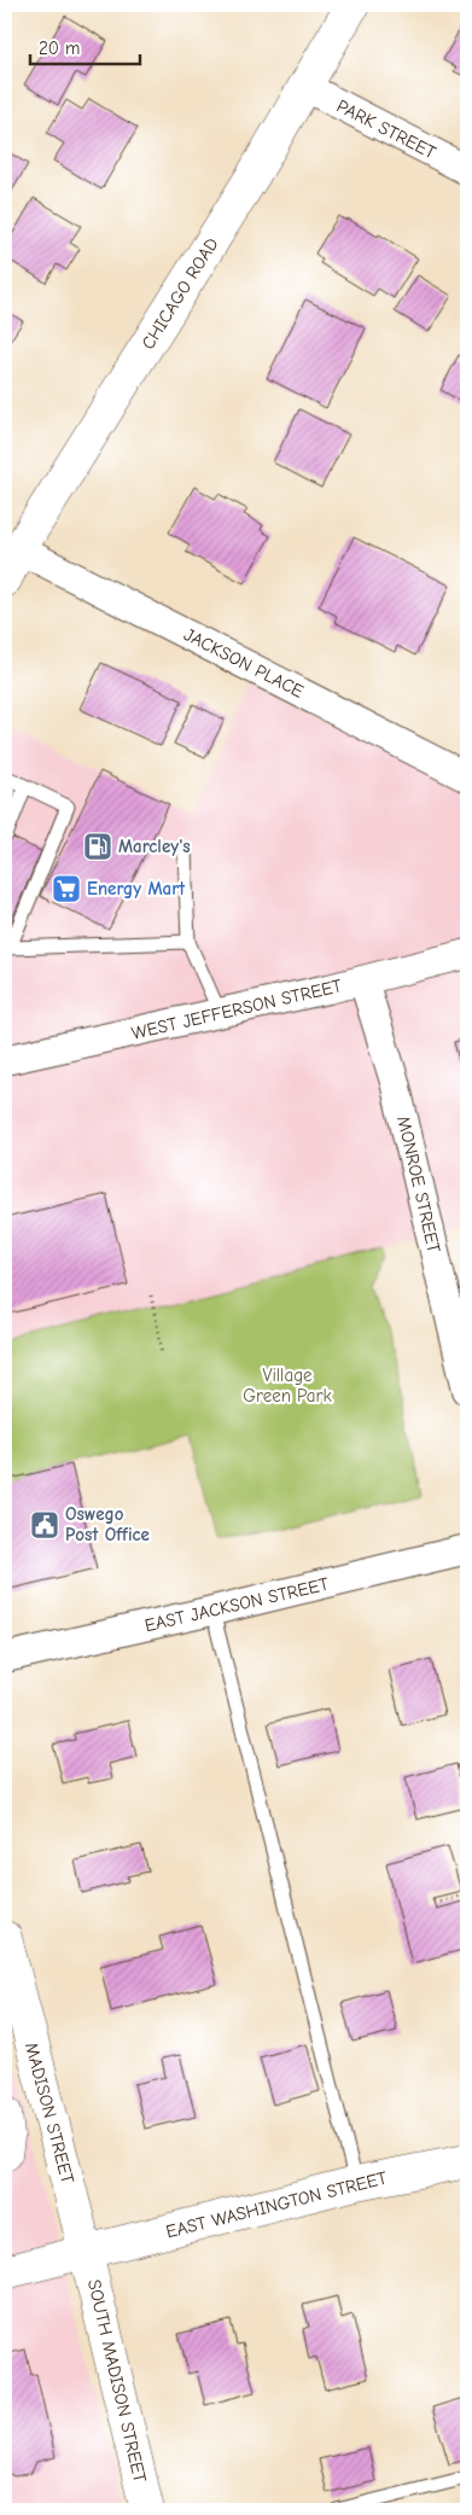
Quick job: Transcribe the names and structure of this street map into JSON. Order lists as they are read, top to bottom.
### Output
{
  "streets": {
    "main road": [
      "CHICAGO ROAD",
      "MADISON STREET",
      "EAST WASHINGTON STREET",
      "SOUTH MADISON STREET"
    ],
    "street": [
      "PARK STREET",
      "JACKSON PLACE",
      "WEST JEFFERSON STREET",
      "MONROE STREET",
      "EAST JACKSON STREET"
    ]
  },
  "crossings": [
    ["PARK STREET", "CHICAGO ROAD"],
    ["CHICAGO ROAD", "JACKSON PLACE"],
    ["WEST JEFFERSON STREET", "MONROE STREET"],
    ["MADISON STREET", "EAST WASHINGTON STREET"],
    ["MADISON STREET", "SOUTH MADISON STREET"],
    ["EAST WASHINGTON STREET", "SOUTH MADISON STREET"]
  ],
  "parks": ["Village Green Park"],
  "places": {
    "fuel station": ["Marcley's"],
    "supermarket": ["Energy Mart"],
    "public building": ["Oswego Post Office"]
  },
  "scale_bar": "20 m"
}
